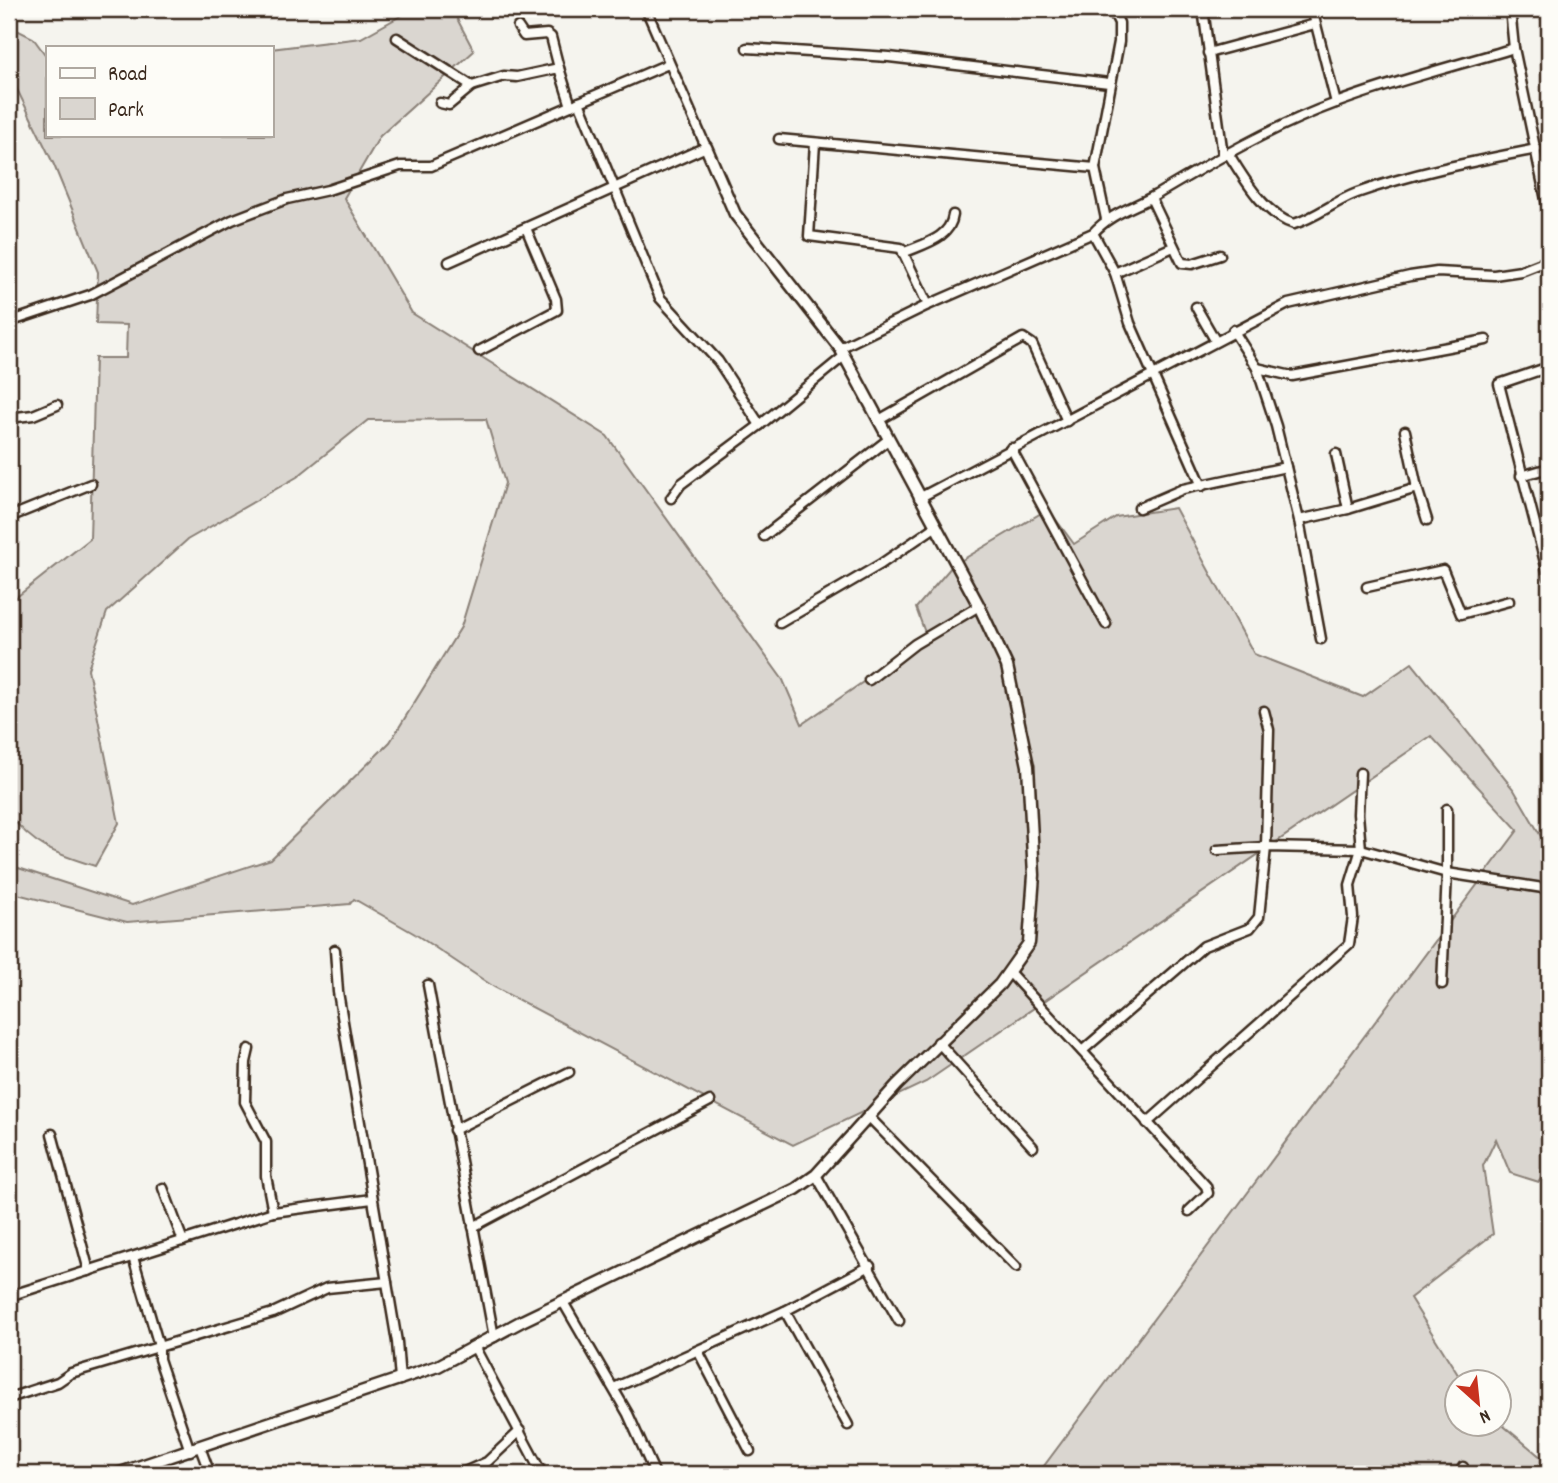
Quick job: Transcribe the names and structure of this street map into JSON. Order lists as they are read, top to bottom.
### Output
{
  "legend": ["Road", "Park"],
  "north": "bottom right"
}
